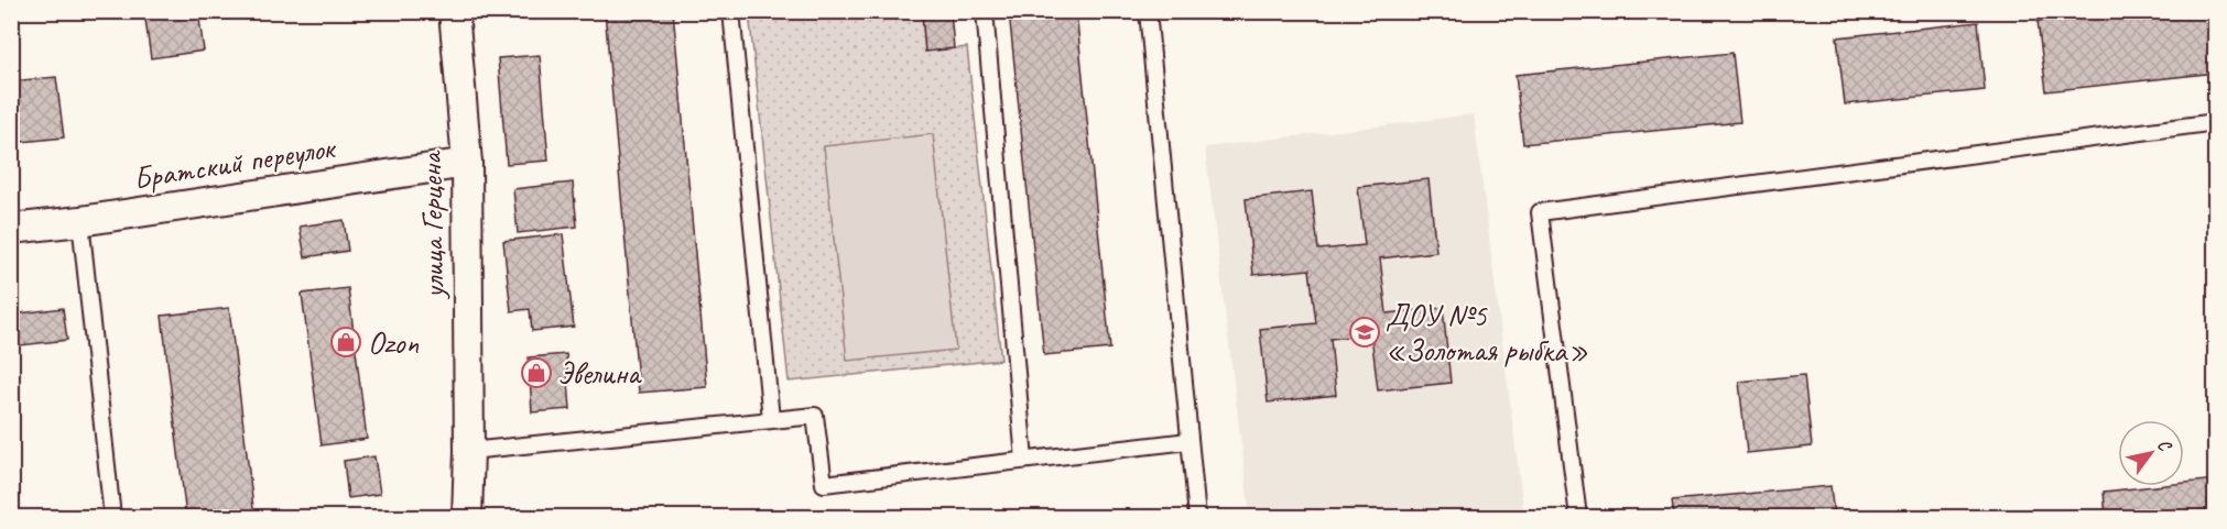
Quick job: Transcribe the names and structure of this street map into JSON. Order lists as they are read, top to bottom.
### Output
{
  "streets": {
    "street": ["Братский переулок", "улица Герцена"]
  },
  "crossings": [
    ["Братский переулок", "улица Герцена"]
  ],
  "places": {
    "school or university": ["ДОУ №5 «Золотая рыбка»"],
    "shop": ["Ozon", "Эвелина"]
  },
  "north": "top right"
}
